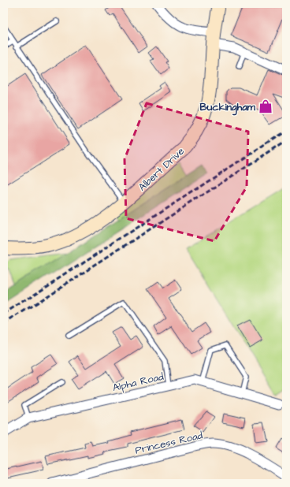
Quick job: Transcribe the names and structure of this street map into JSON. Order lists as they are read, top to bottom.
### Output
{
  "streets": {
    "street": ["Albert Drive", "Alpha Road", "Princess Road"]
  },
  "places": {
    "shop": ["Buckingham"]
  }
}
